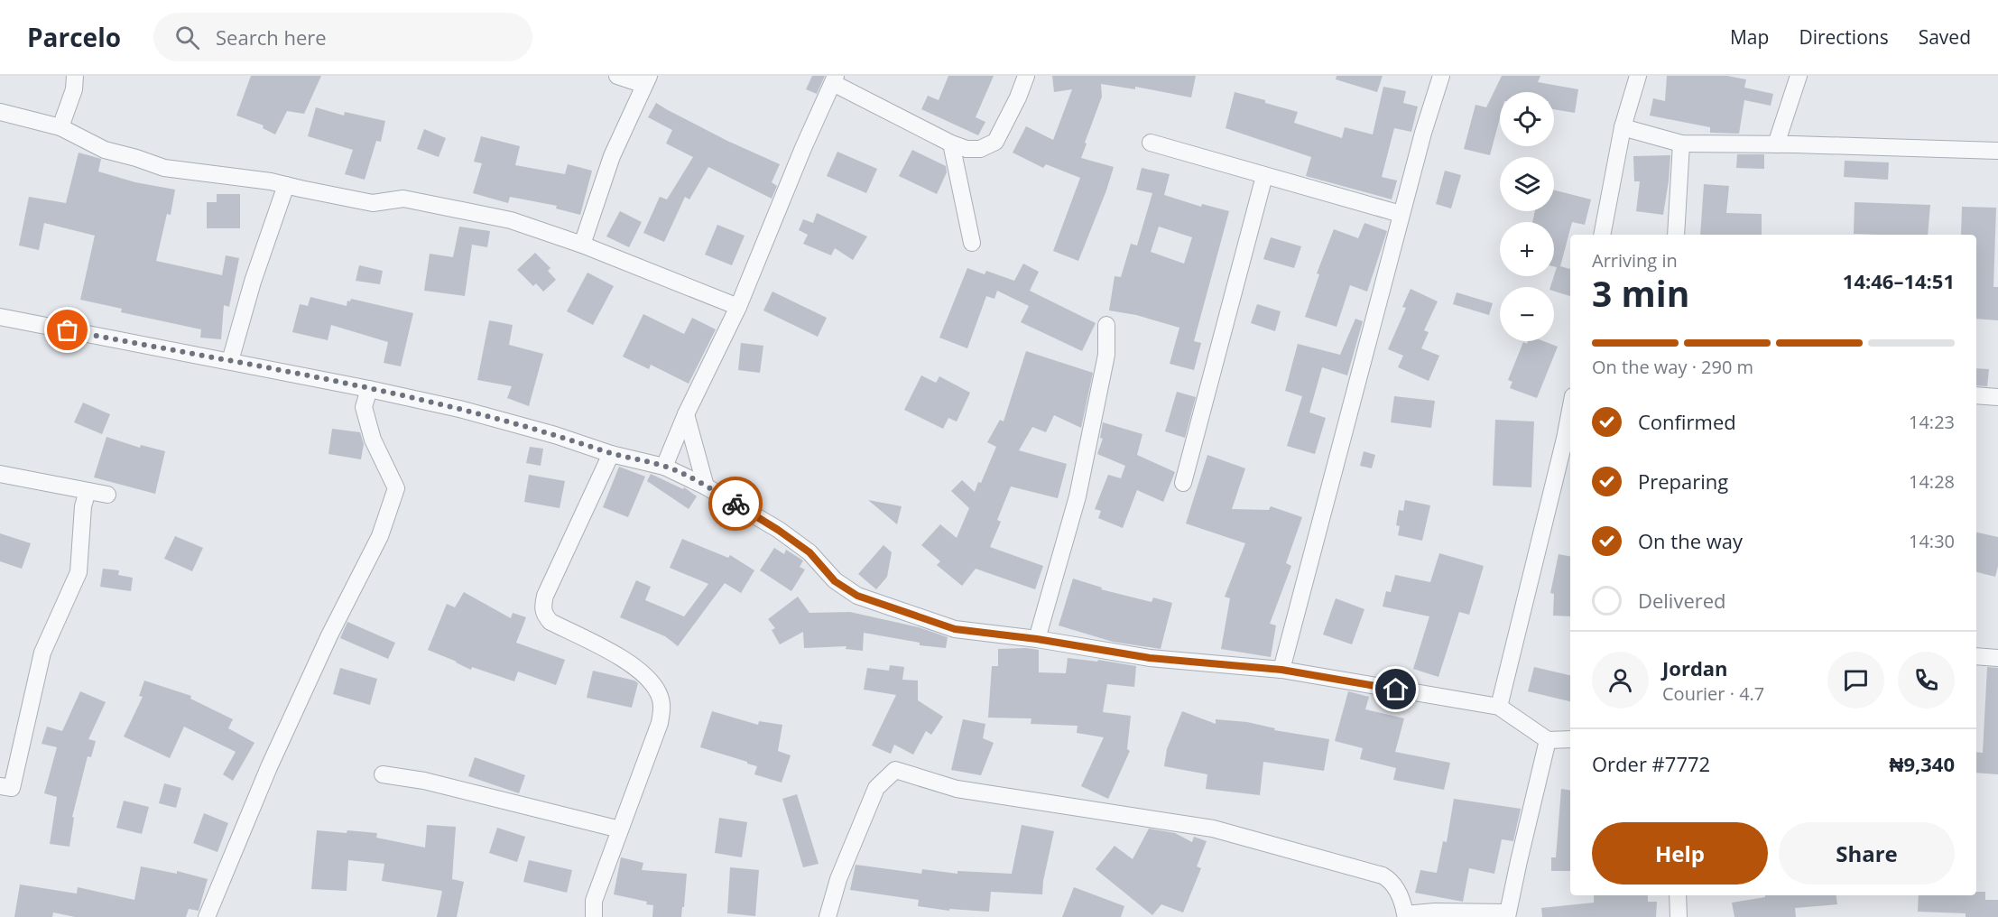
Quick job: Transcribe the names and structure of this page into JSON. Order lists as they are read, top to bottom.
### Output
{
  "page": {
    "header": "Parcelo",
    "search": "Search here",
    "nav": ["Map", "Directions", "Saved"],
    "map_buttons": ["+", "−"],
    "heading": ["3 min", "Arriving in", "14:46–14:51"],
    "panel": [
      "Jordan",
      "Courier · 4.7",
      "Order #7772",
      "₦9,340"
    ],
    "bar": "On the way · 290 m",
    "list": [
      ["Confirmed", "14:23"],
      ["Preparing", "14:28"],
      ["On the way", "14:30"],
      "Delivered"
    ],
    "buttons": ["Help", "Share"]
  }
}
